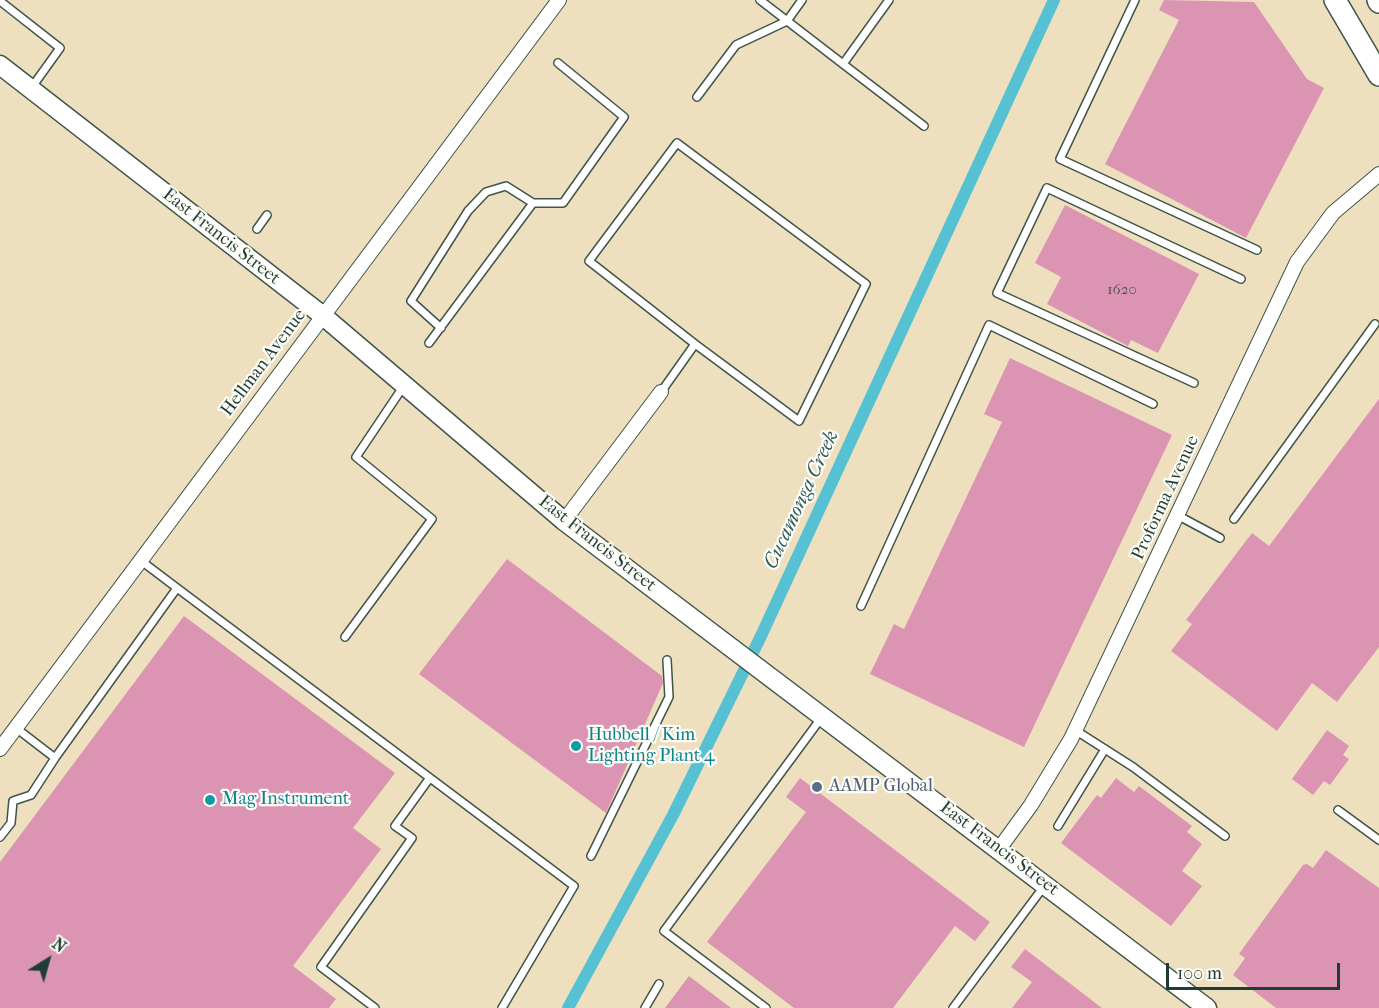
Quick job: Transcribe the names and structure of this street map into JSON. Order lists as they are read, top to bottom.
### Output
{
  "streets": {
    "street": ["East Francis Street", "Hellman Avenue", "Proforma Avenue"]
  },
  "crossings": [
    ["East Francis Street", "Hellman Avenue"],
    ["East Francis Street", "Proforma Avenue"]
  ],
  "water": ["Cucamonga Creek"],
  "places": ["Hubbell / Kim Lighting Plant 4", "AAMP Global", "Mag Instrument"],
  "house_numbers": ["1620"],
  "scale_bar": "100 m",
  "north": "top right"
}
